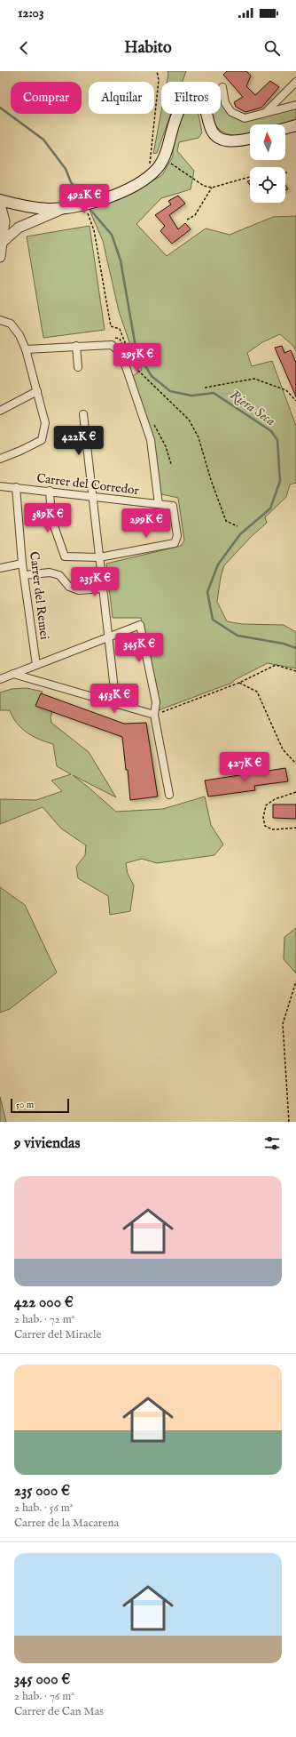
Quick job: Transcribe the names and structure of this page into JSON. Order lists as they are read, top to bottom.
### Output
{
  "streets": {
    "street": ["Carrer del Corredor", "Carrer del Remei"]
  },
  "crossings": [
    ["Carrer del Corredor", "Carrer del Remei"]
  ],
  "water": ["Riera Seca"],
  "scale_bar": "50 m",
  "north": "top",
  "page": {
    "status": "12:03",
    "header": "Habito",
    "chip": ["Comprar", "Alquilar", "Filtros"],
    "price": [
      "492K €",
      "295K €",
      "422K €",
      "389K €",
      "299K €",
      "235K €",
      "345K €",
      "453K €",
      "427K €"
    ],
    "scale": "50 m",
    "heading": "9 viviendas",
    "list": [
      {
        "name": "422 000 €",
        "note": "2 hab. · 72 m² · Carrer del Miracle"
      },
      {
        "name": "235 000 €",
        "note": "2 hab. · 56 m² · Carrer de la Macarena"
      },
      {
        "name": "345 000 €",
        "note": "2 hab. · 76 m² · Carrer de Can Mas"
      }
    ]
  }
}
